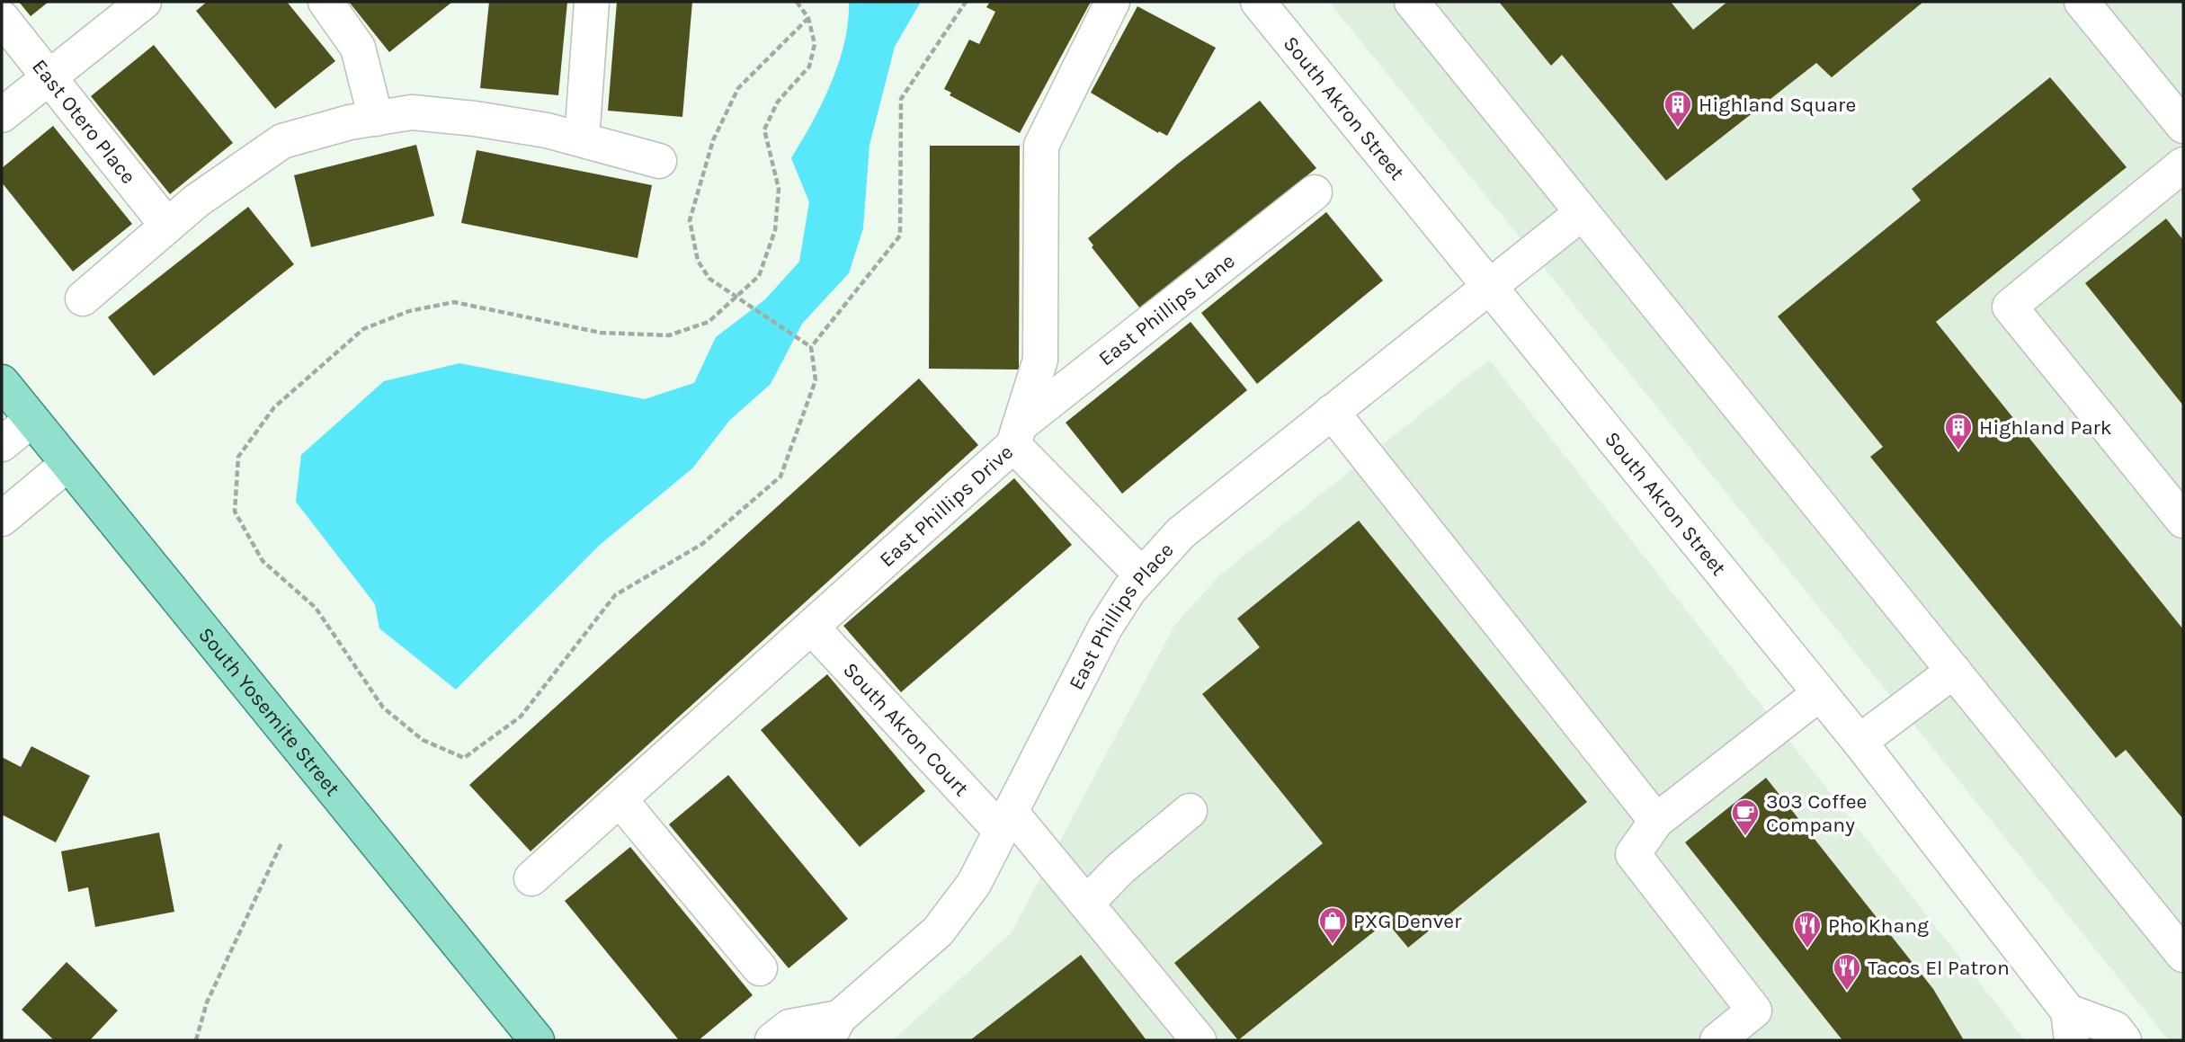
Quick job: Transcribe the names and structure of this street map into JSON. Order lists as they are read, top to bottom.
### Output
{
  "streets": {
    "main road": ["South Yosemite Street"],
    "street": [
      "South Akron Street",
      "East Otero Place",
      "East Phillips Lane",
      "East Phillips Drive",
      "East Phillips Place",
      "South Akron Court"
    ]
  },
  "crossings": [
    ["South Akron Street", "East Phillips Place"],
    ["East Phillips Lane", "East Phillips Drive"],
    ["East Phillips Drive", "South Akron Court"],
    ["East Phillips Place", "South Akron Court"]
  ],
  "places": {
    "building": ["Highland Square", "Highland Park"],
    "cafe": ["303 Coffee Company"],
    "shop": ["PXG Denver"],
    "restaurant": ["Pho Khang", "Tacos El Patron"]
  }
}
